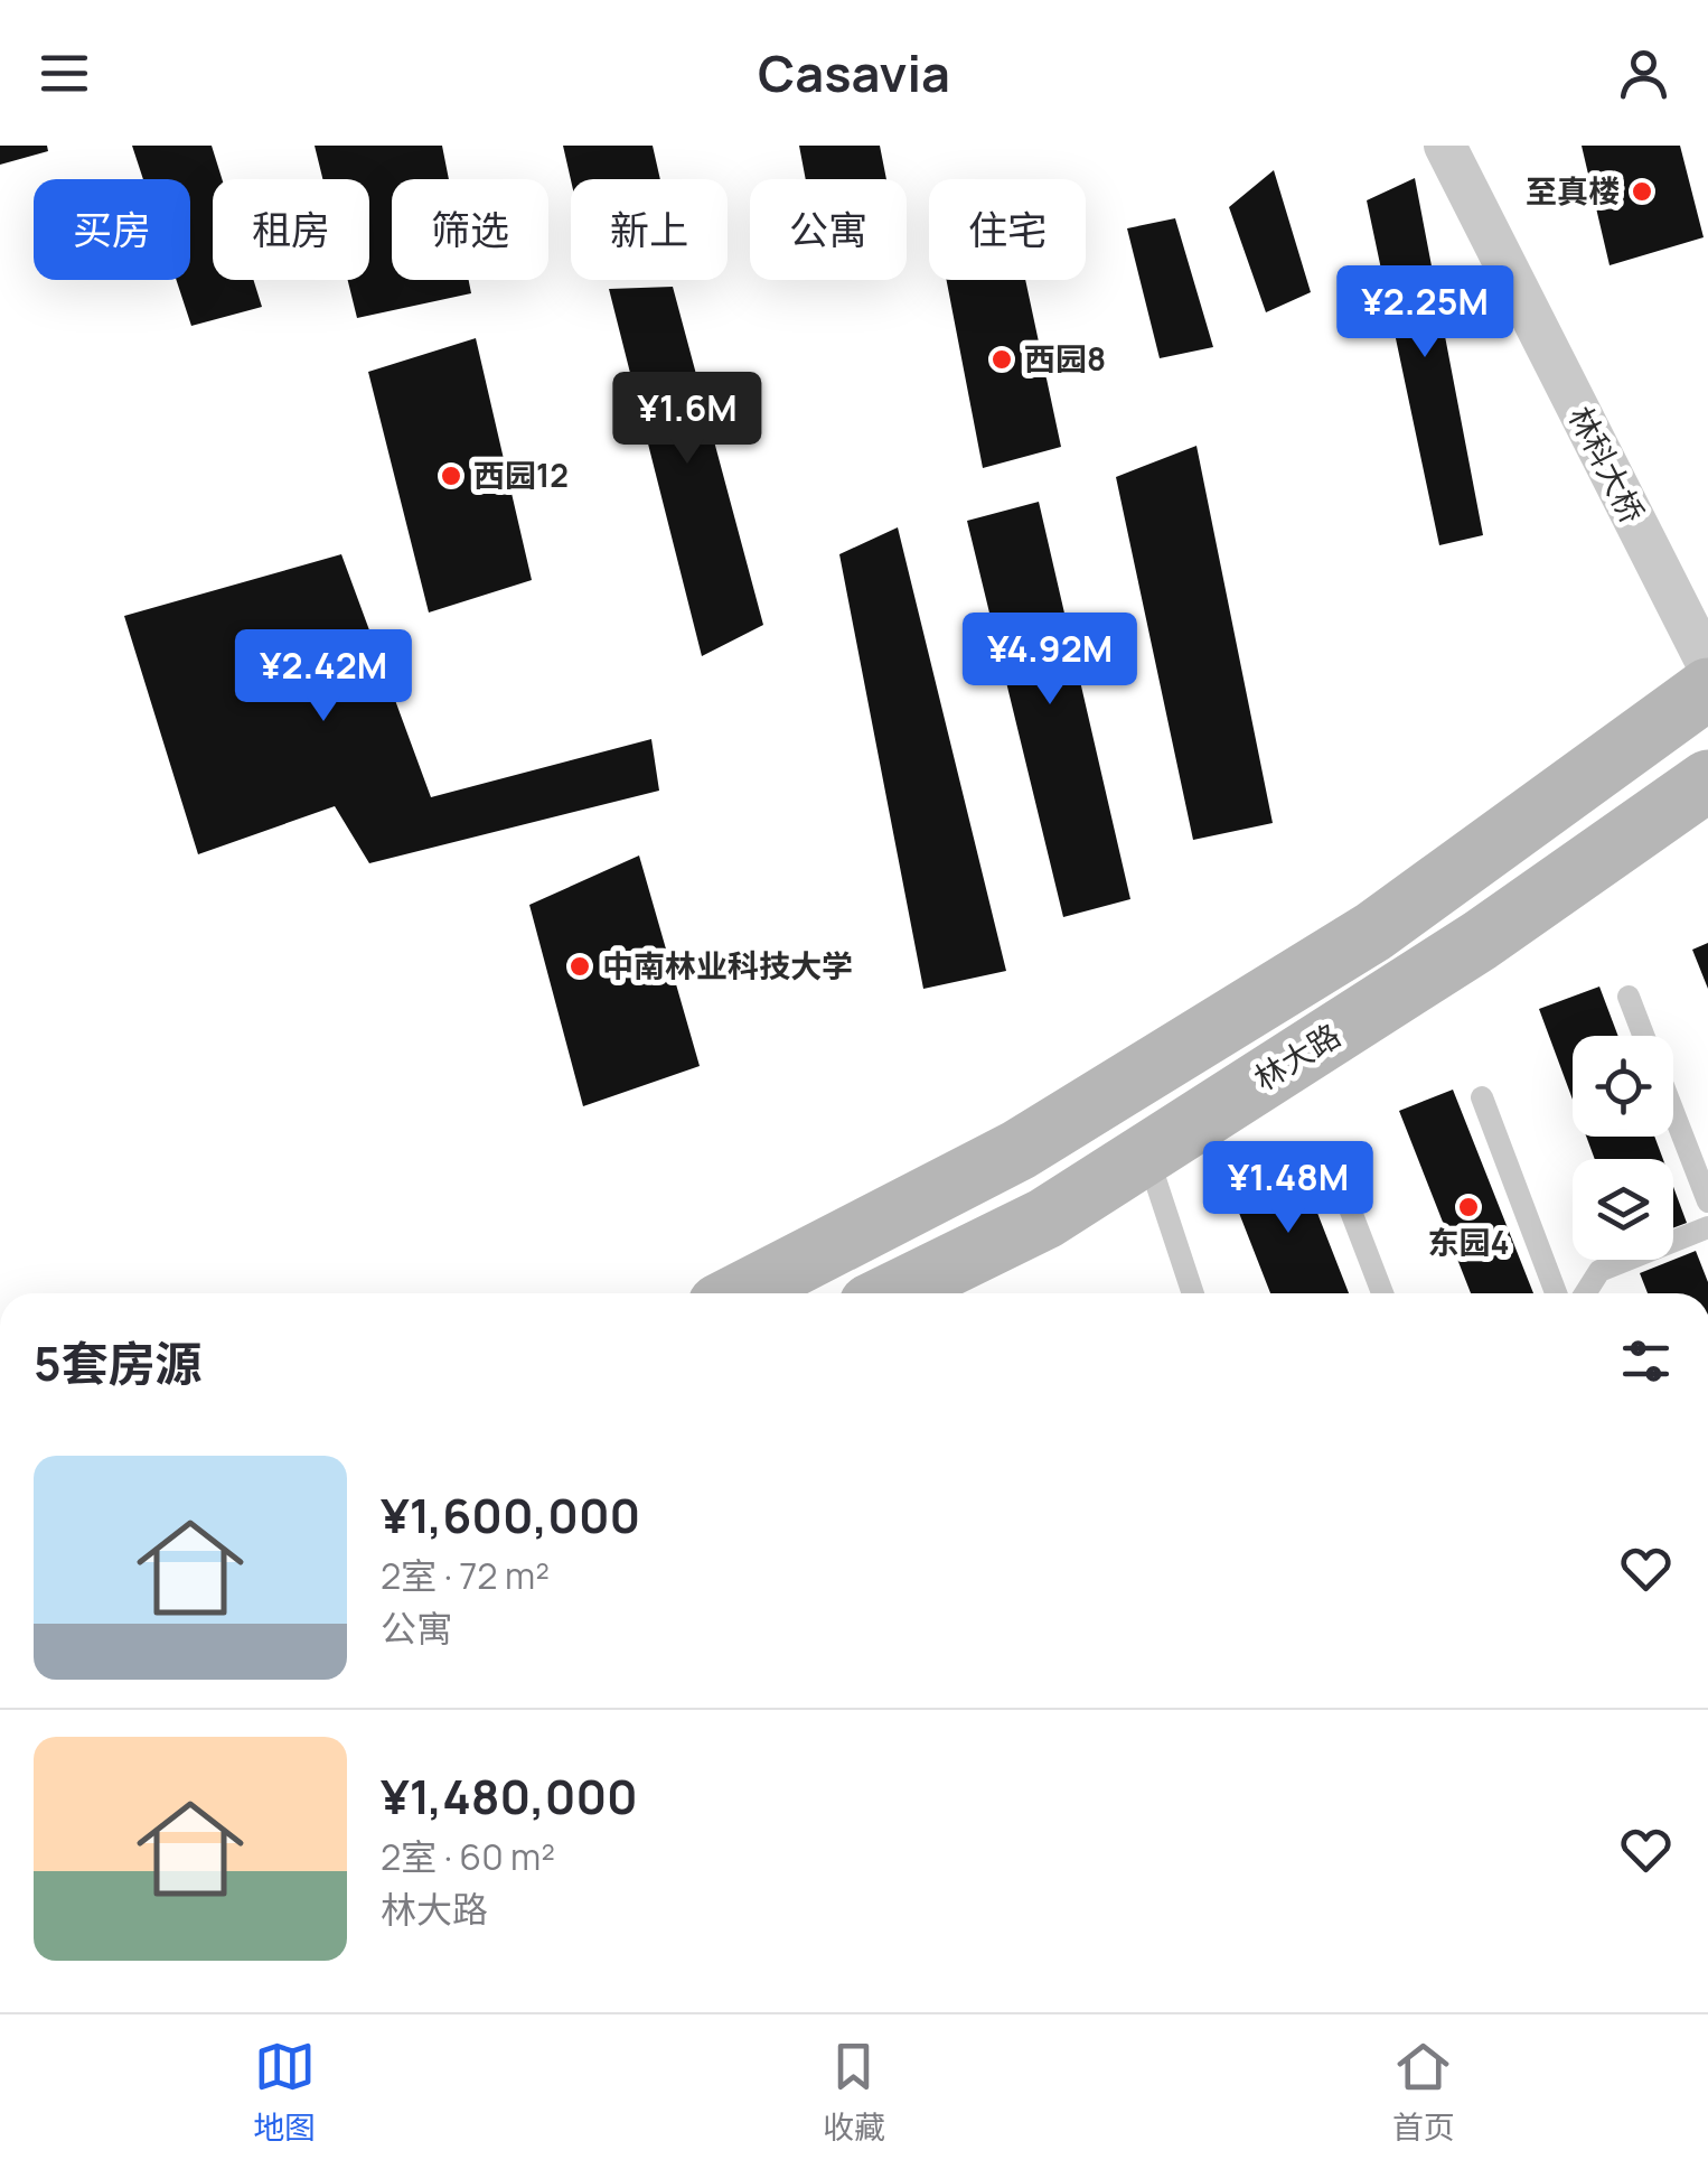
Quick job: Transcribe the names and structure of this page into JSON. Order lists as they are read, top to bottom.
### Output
{
  "streets": {
    "main road": ["林大路"],
    "street": ["林科大桥"]
  },
  "places": [
    "至真楼",
    "西园8",
    "西园12",
    "中南林业科技大学",
    "东园4"
  ],
  "page": {
    "header": "Casavia",
    "chip": [
      "买房",
      "租房",
      "筛选",
      "新上",
      "公寓",
      "住宅"
    ],
    "price": [
      "¥2.25M",
      "¥1.6M",
      "¥4.92M",
      "¥2.42M",
      "¥1.48M"
    ],
    "heading": "5套房源",
    "list": [
      {
        "name": "¥1,600,000",
        "note": "2室 · 72 m² · 公寓"
      },
      {
        "name": "¥1,480,000",
        "note": "2室 · 60 m² · 林大路"
      }
    ],
    "tabs": ["地图", "收藏", "首页"]
  }
}
